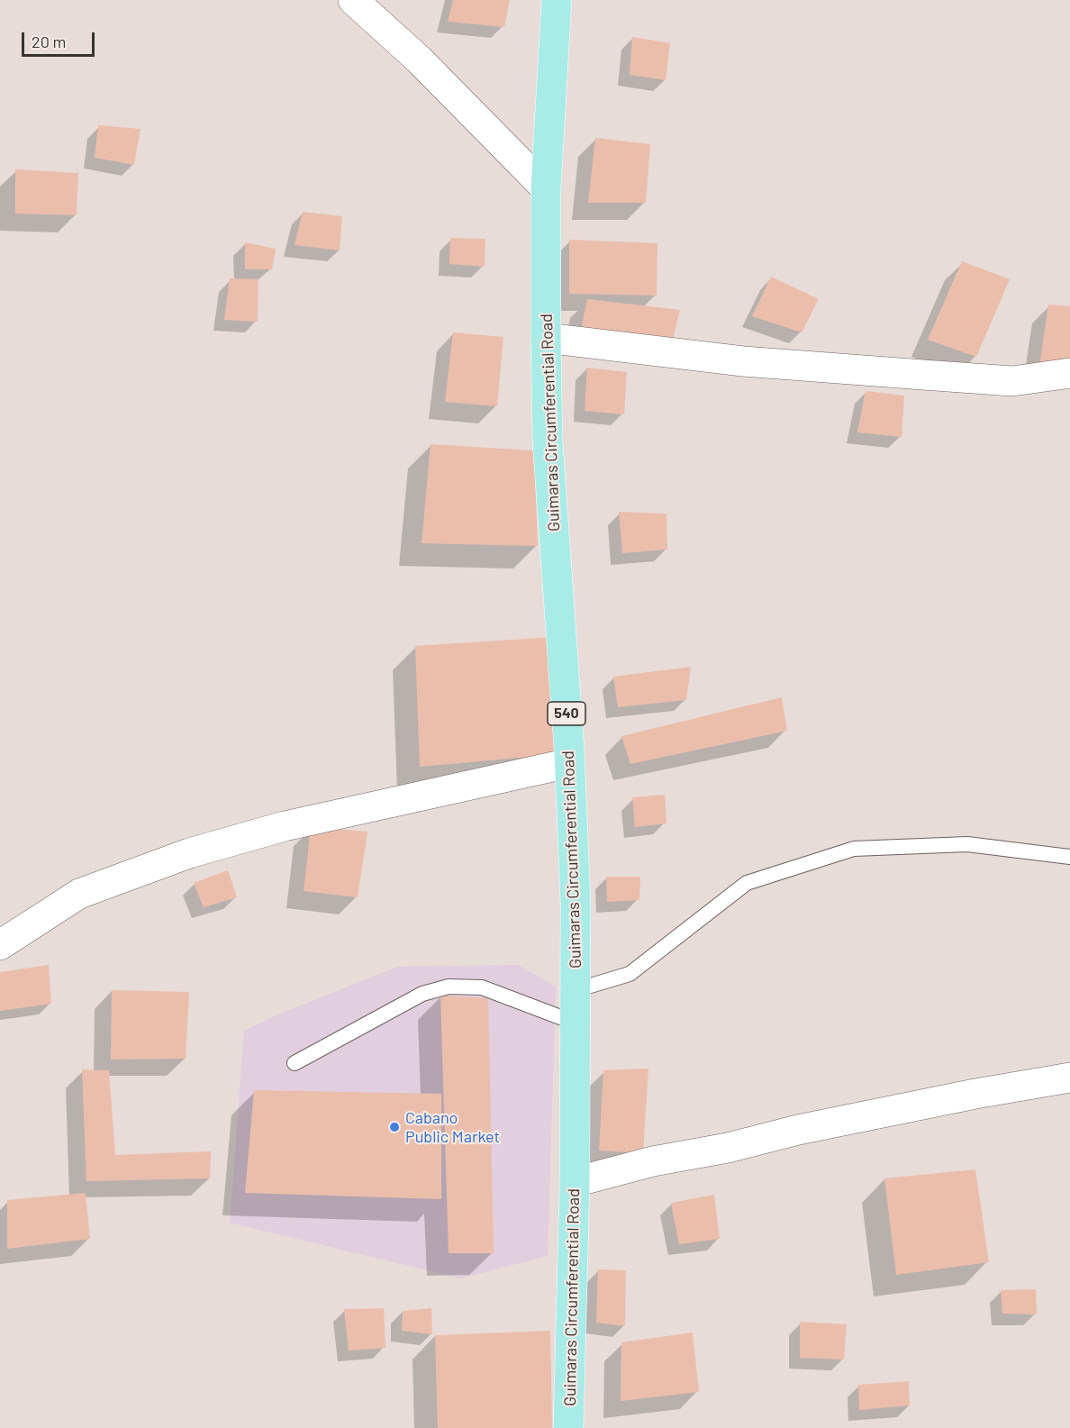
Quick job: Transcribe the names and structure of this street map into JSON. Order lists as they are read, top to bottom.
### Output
{
  "streets": {
    "main road": ["Guimaras Circumferential Road", "540"]
  },
  "places": ["Cabano Public Market"],
  "scale_bar": "20 m"
}
